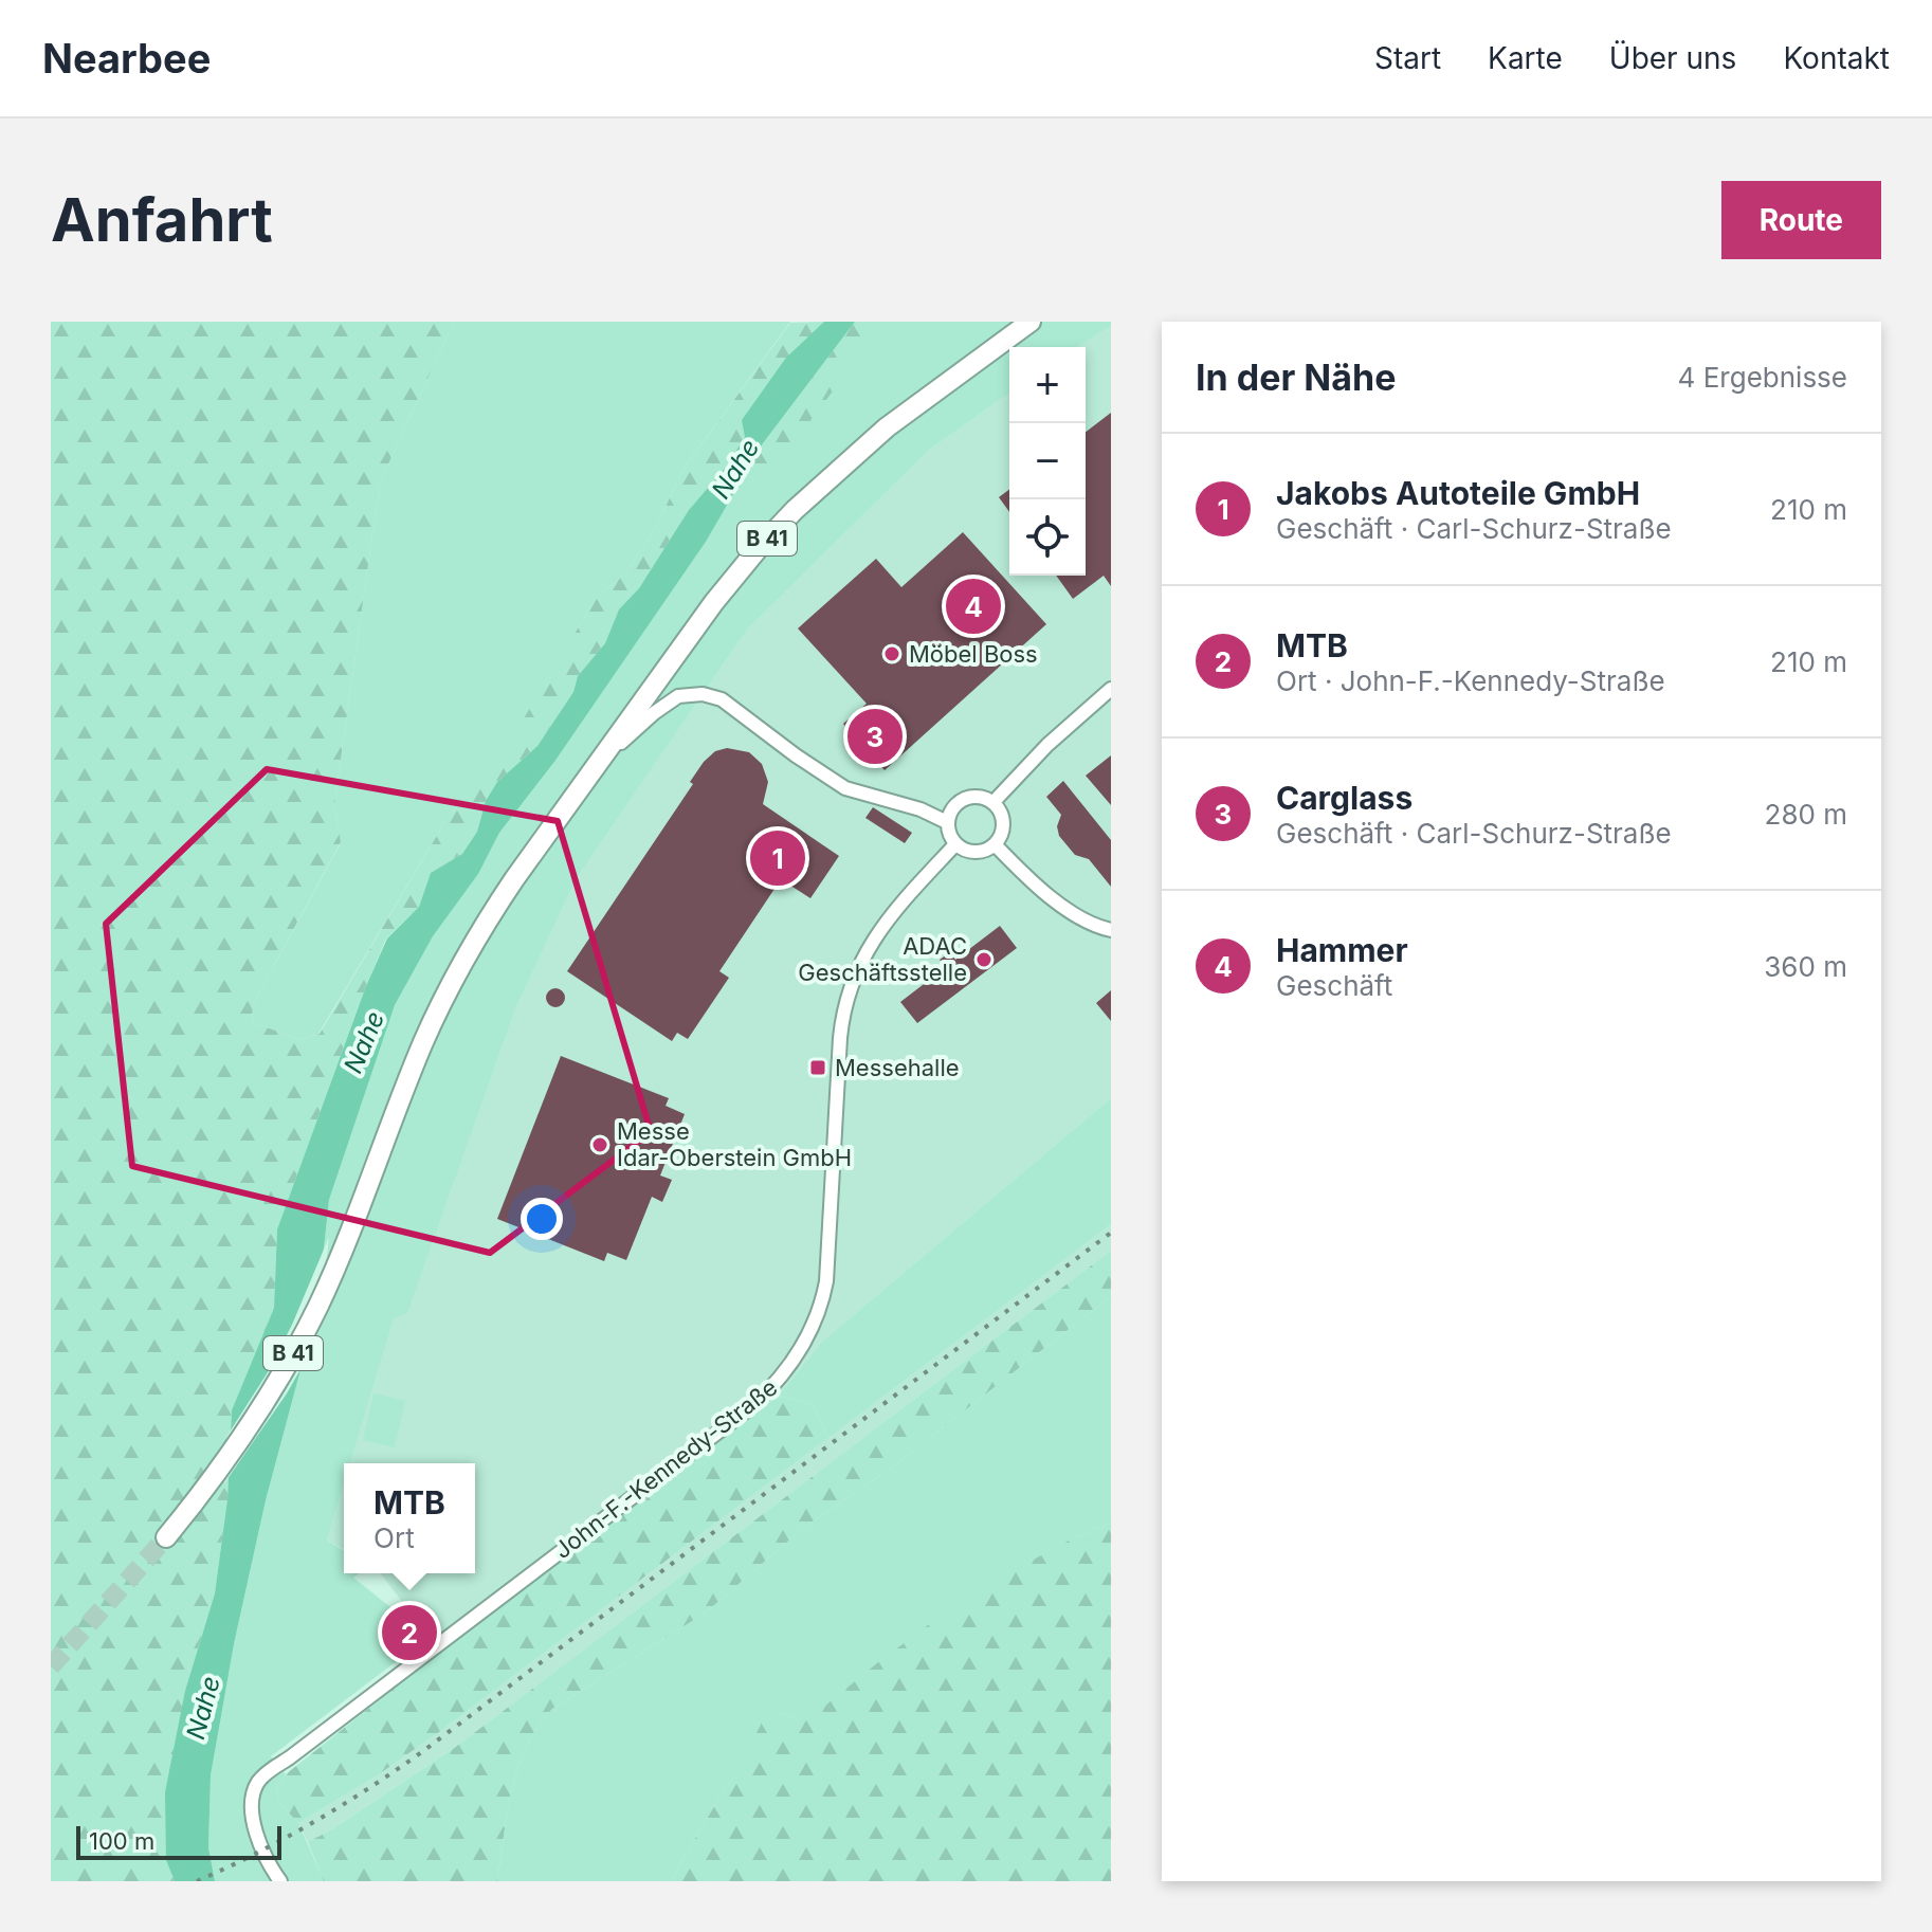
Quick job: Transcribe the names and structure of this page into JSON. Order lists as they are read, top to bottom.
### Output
{
  "streets": {
    "main road": ["B 41"],
    "street": ["John-F.-Kennedy-Straße"]
  },
  "water": ["Nahe"],
  "places": {
    "other": ["Möbel Boss", "ADAC Geschäftsstelle", "Messe Idar-Oberstein GmbH"],
    "transit": ["Messehalle"]
  },
  "scale_bar": "100 m",
  "page": {
    "header": "Nearbee",
    "nav": [
      "Start",
      "Karte",
      "Über uns",
      "Kontakt"
    ],
    "buttons": "Route",
    "title": "Anfahrt",
    "heading": ["In der Nähe", "4 Ergebnisse"],
    "map_buttons": ["+", "−"],
    "list": [
      {
        "mark": "1",
        "name": "Jakobs Autoteile GmbH",
        "note": "Geschäft · Carl-Schurz-Straße",
        "value": "210 m"
      },
      {
        "mark": "2",
        "name": "MTB",
        "note": "Ort · John-F.-Kennedy-Straße",
        "value": "210 m"
      },
      {
        "mark": "3",
        "name": "Carglass",
        "note": "Geschäft · Carl-Schurz-Straße",
        "value": "280 m"
      },
      {
        "mark": "4",
        "name": "Hammer",
        "note": "Geschäft",
        "value": "360 m"
      }
    ],
    "pins": [
      "4",
      "3",
      "1",
      "2"
    ],
    "popup": ["MTB", "Ort"],
    "scale": "100 m"
  }
}
